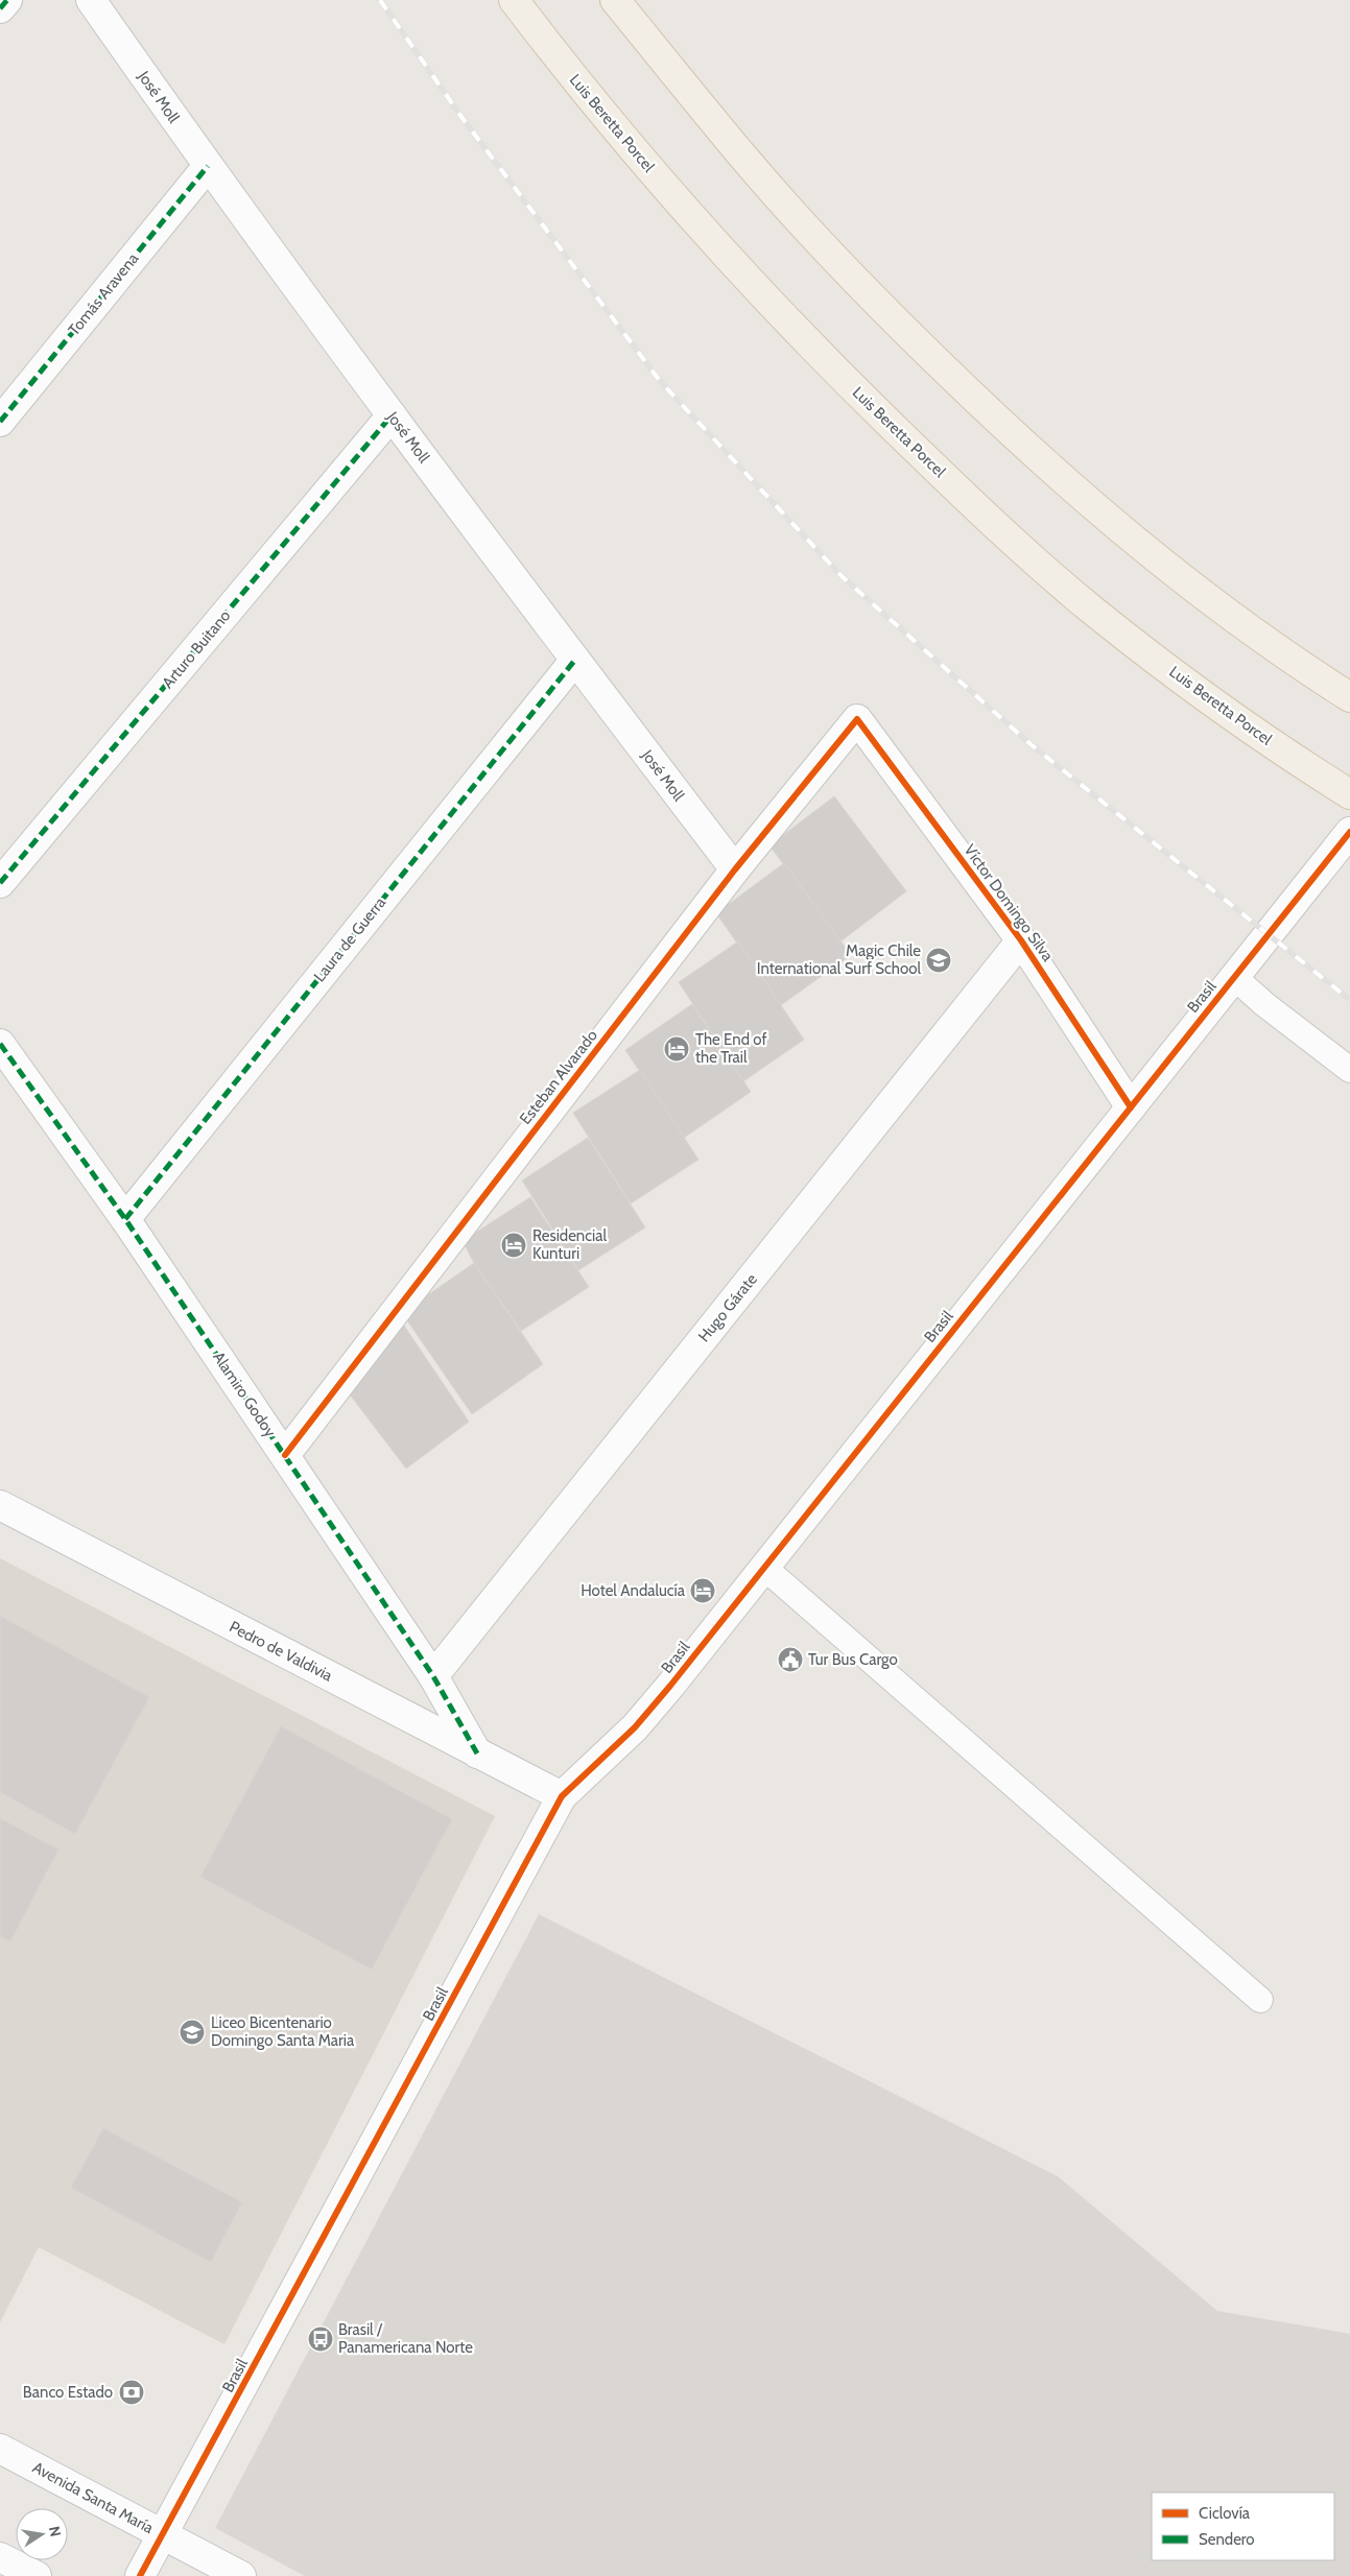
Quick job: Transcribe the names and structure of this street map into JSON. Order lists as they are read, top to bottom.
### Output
{
  "streets": {
    "main road": ["Luis Beretta Porcel"],
    "street": [
      "José Moll",
      "Tomás Aravena",
      "Arturo Buitano",
      "Víctor Domingo Silva",
      "Laura de Guerra",
      "Brasil",
      "Esteban Alvarado",
      "Hugo Gárate",
      "Alamiro Godoy",
      "Pedro de Valdivia",
      "Avenida Santa María"
    ]
  },
  "crossings": [
    ["José Moll", "Tomás Aravena"],
    ["José Moll", "Arturo Buitano"],
    ["José Moll", "Laura de Guerra"],
    ["José Moll", "Esteban Alvarado"],
    ["Víctor Domingo Silva", "Brasil"],
    ["Víctor Domingo Silva", "Esteban Alvarado"],
    ["Víctor Domingo Silva", "Hugo Gárate"],
    ["Laura de Guerra", "Alamiro Godoy"],
    ["Brasil", "Pedro de Valdivia"],
    ["Brasil", "Avenida Santa María"],
    ["Esteban Alvarado", "Alamiro Godoy"],
    ["Hugo Gárate", "Alamiro Godoy"],
    ["Alamiro Godoy", "Pedro de Valdivia"]
  ],
  "places": {
    "school or university": ["Magic Chile International Surf School", "Liceo Bicentenario Domingo Santa Maria"],
    "hotel": ["The End of the Trail", "Residencial Kunturi", "Hotel Andalucía"],
    "public building": ["Tur Bus Cargo"],
    "bus stop": ["Brasil / Panamericana Norte"],
    "bank": ["Banco Estado"]
  },
  "legend": ["Ciclovía", "Sendero"],
  "north": "right"
}
